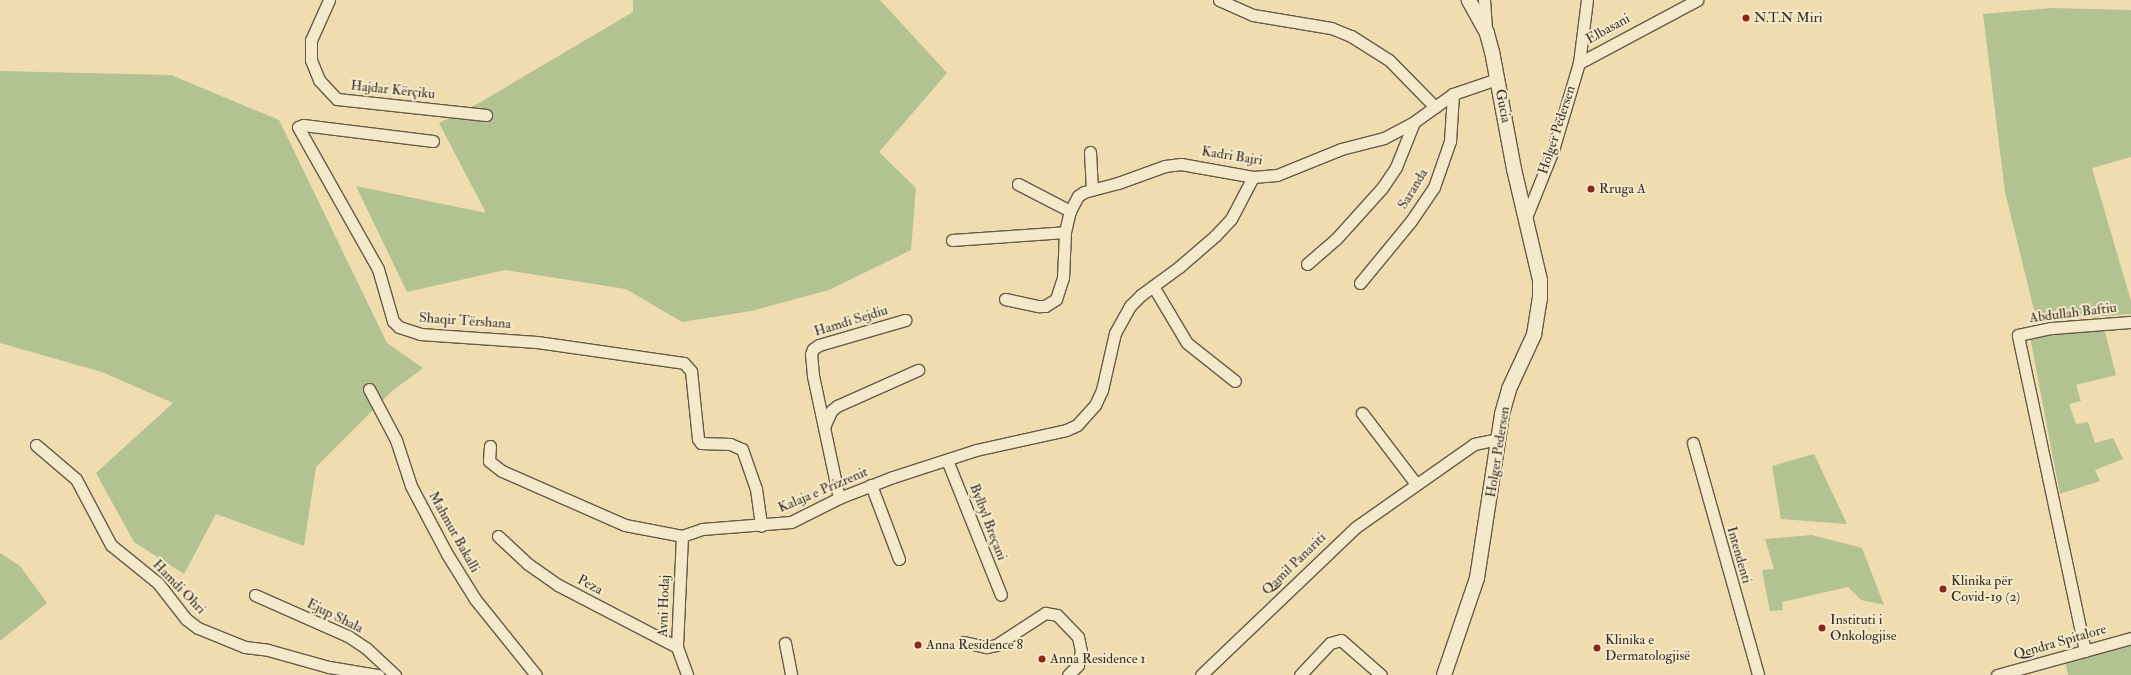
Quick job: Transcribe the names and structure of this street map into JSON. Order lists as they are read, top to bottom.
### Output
{
  "streets": {
    "street": [
      "Elbasani",
      "Hajdar Kërçiku",
      "Gucia",
      "Holger Pedersen",
      "Kadri Bajri",
      "Saranda",
      "Abdullah Baftiu",
      "Shaqir Tërshana",
      "Hamdi Sejdiu",
      "Kalaja e Prizrenit",
      "Bylbyl Breçani",
      "Mahmut Bakalli",
      "Intendenti",
      "Qamil Panariti",
      "Peza",
      "Hamdi Ohri",
      "Avni Hodaj",
      "Ejup Shala",
      "Qendra Spitalore"
    ]
  },
  "crossings": [
    ["Elbasani", "Holger Pedersen"],
    ["Gucia", "Holger Pedersen"],
    ["Gucia", "Kadri Bajri"],
    ["Holger Pedersen", "Qamil Panariti"],
    ["Kadri Bajri", "Saranda"],
    ["Kadri Bajri", "Kalaja e Prizrenit"],
    ["Abdullah Baftiu", "Qendra Spitalore"],
    ["Shaqir Tërshana", "Kalaja e Prizrenit"],
    ["Hamdi Sejdiu", "Kalaja e Prizrenit"],
    ["Kalaja e Prizrenit", "Bylbyl Breçani"],
    ["Kalaja e Prizrenit", "Avni Hodaj"],
    ["Peza", "Avni Hodaj"]
  ],
  "places": [
    "N.T.N Miri",
    "Rruga A",
    "Klinika për Covid-19 (2)",
    "Instituti i Onkologjise",
    "Anna Residence 8",
    "Klinika e Dermatologjisë",
    "Anna Residence 1"
  ]
}
